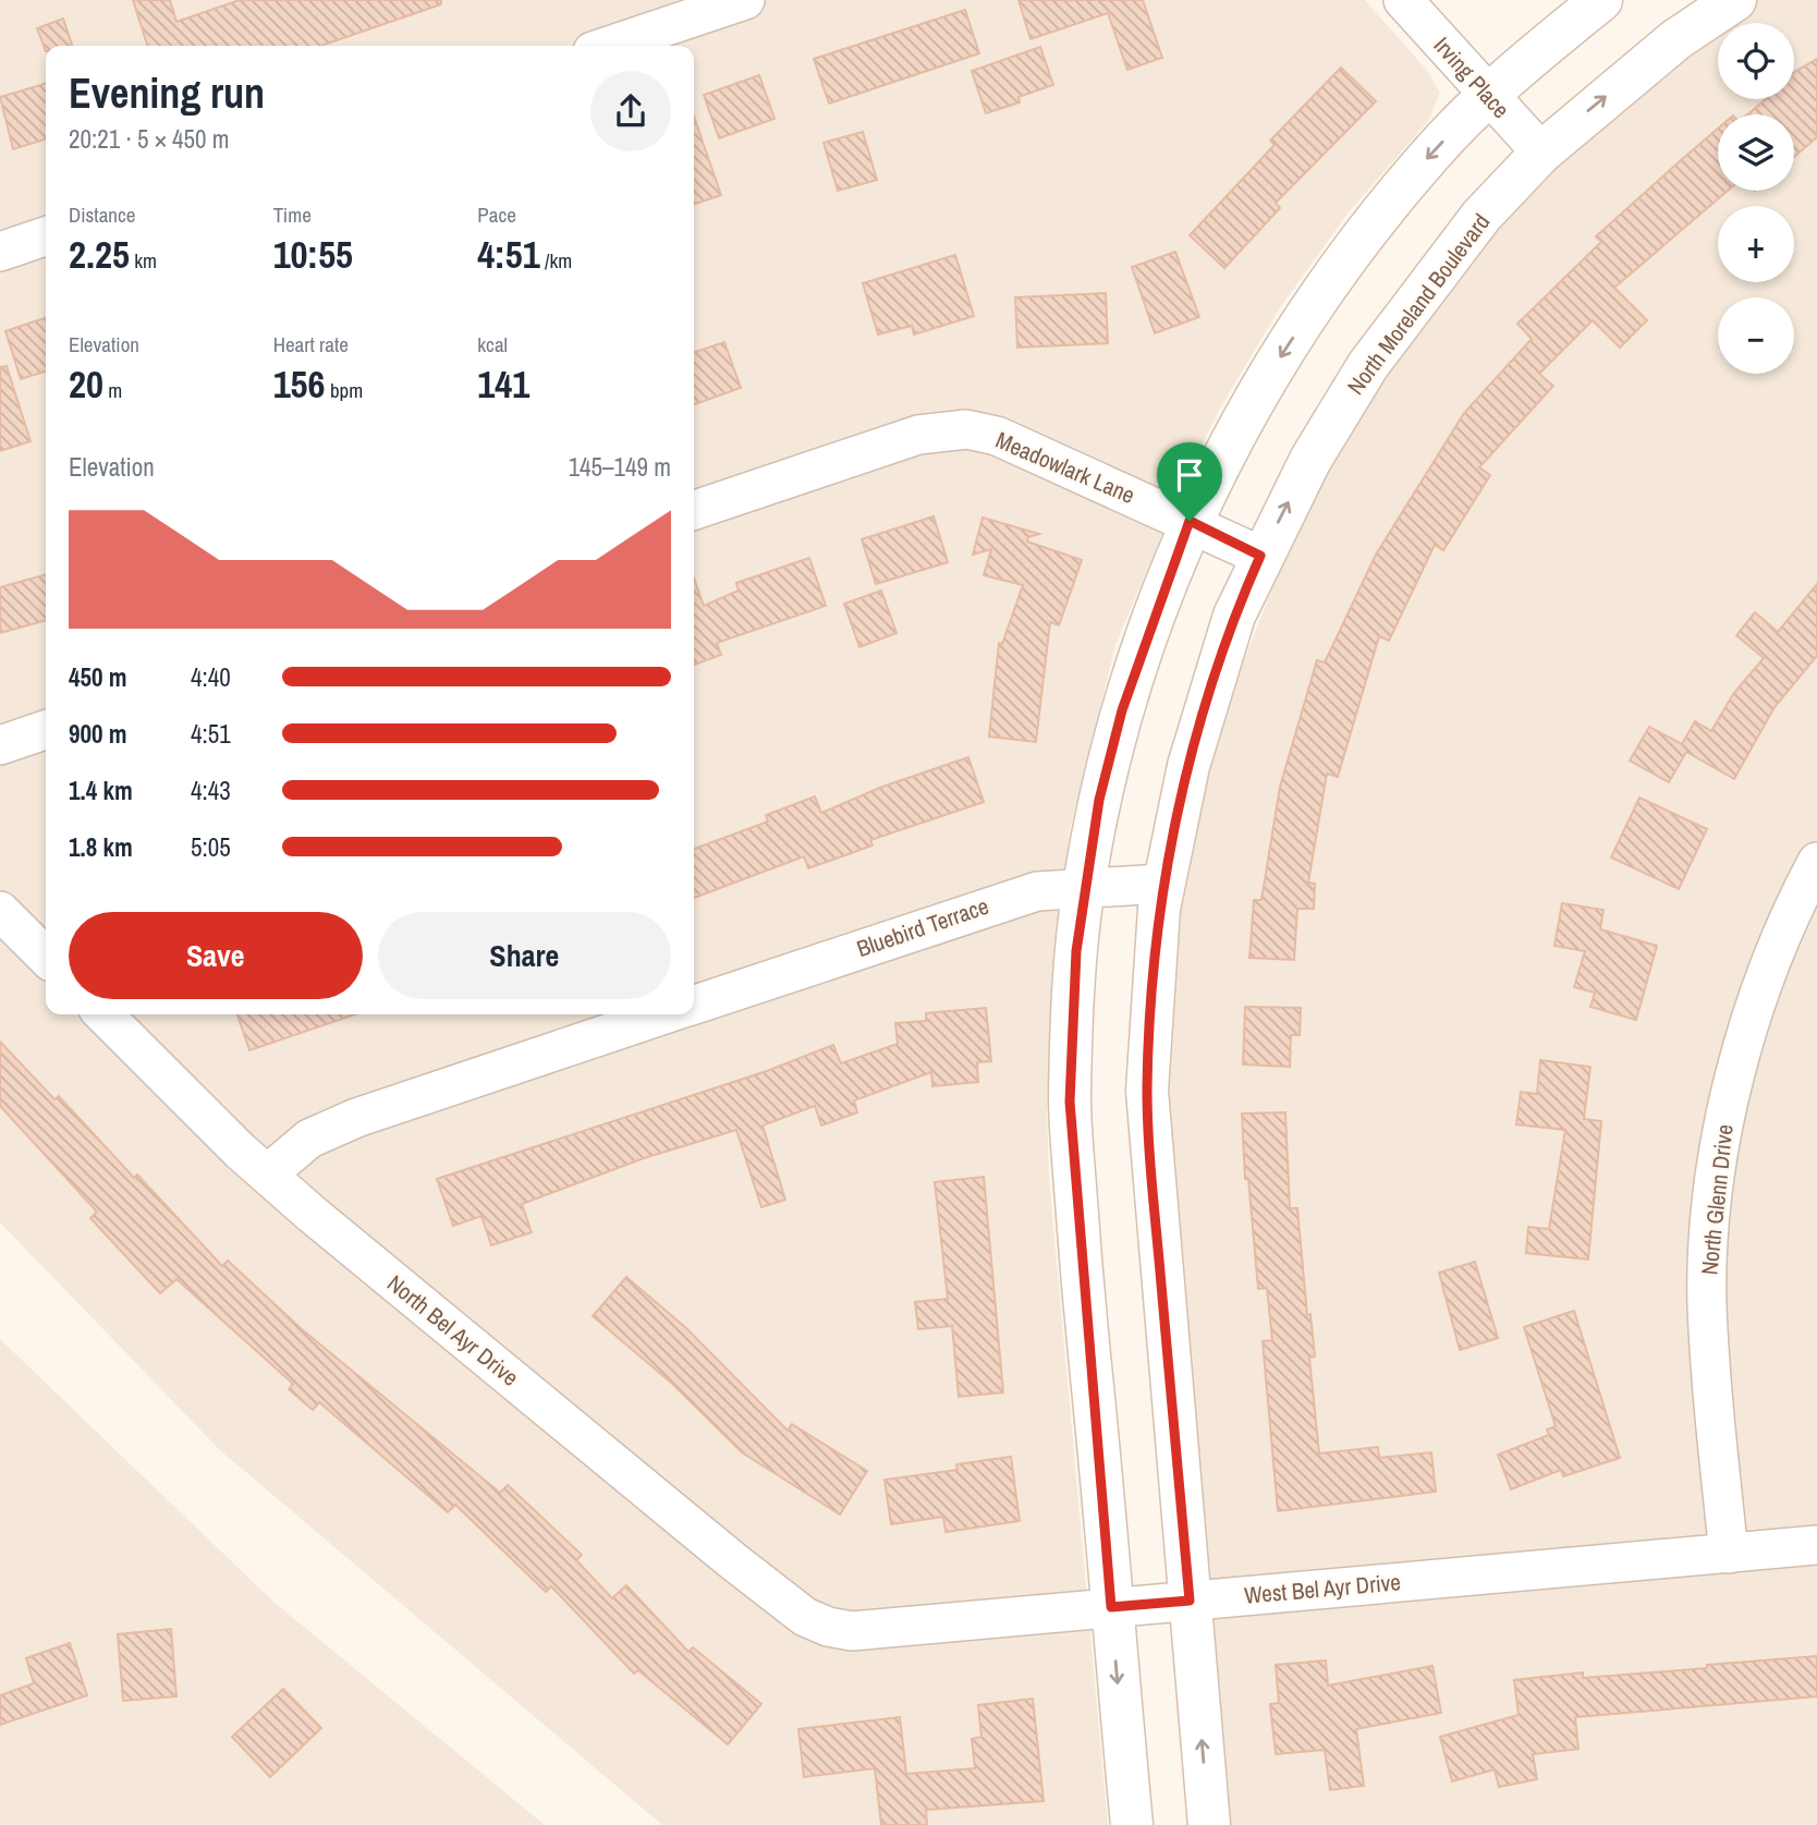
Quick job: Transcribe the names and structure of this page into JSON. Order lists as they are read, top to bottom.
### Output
{
  "streets": {
    "street": [
      "Irving Place",
      "North Moreland Boulevard",
      "Meadowlark Lane",
      "Bluebird Terrace",
      "North Glenn Drive",
      "North Bel Ayr Drive",
      "West Bel Ayr Drive"
    ]
  },
  "crossings": [
    ["Irving Place", "North Moreland Boulevard"],
    ["North Moreland Boulevard", "Meadowlark Lane"],
    ["North Moreland Boulevard", "Bluebird Terrace"],
    ["North Moreland Boulevard", "West Bel Ayr Drive"],
    ["North Glenn Drive", "West Bel Ayr Drive"],
    ["North Bel Ayr Drive", "West Bel Ayr Drive"]
  ],
  "page": {
    "map_buttons": ["+", "−"],
    "heading": ["Evening run", "20:21 · 5 × 450 m"],
    "stats": [
      ["Distance", "2.25 km"],
      ["Time", "10:55"],
      ["Pace", "4:51 /km"],
      ["Elevation", "20 m"],
      ["Heart rate", "156 bpm"],
      ["kcal", "141"]
    ],
    "chart": ["Elevation", "145–149 m"],
    "list": [
      {
        "name": "450 m",
        "note": "4:40"
      },
      {
        "name": "900 m",
        "note": "4:51"
      },
      {
        "name": "1.4 km",
        "note": "4:43"
      },
      {
        "name": "1.8 km",
        "note": "5:05"
      }
    ],
    "buttons": ["Save", "Share"]
  }
}
